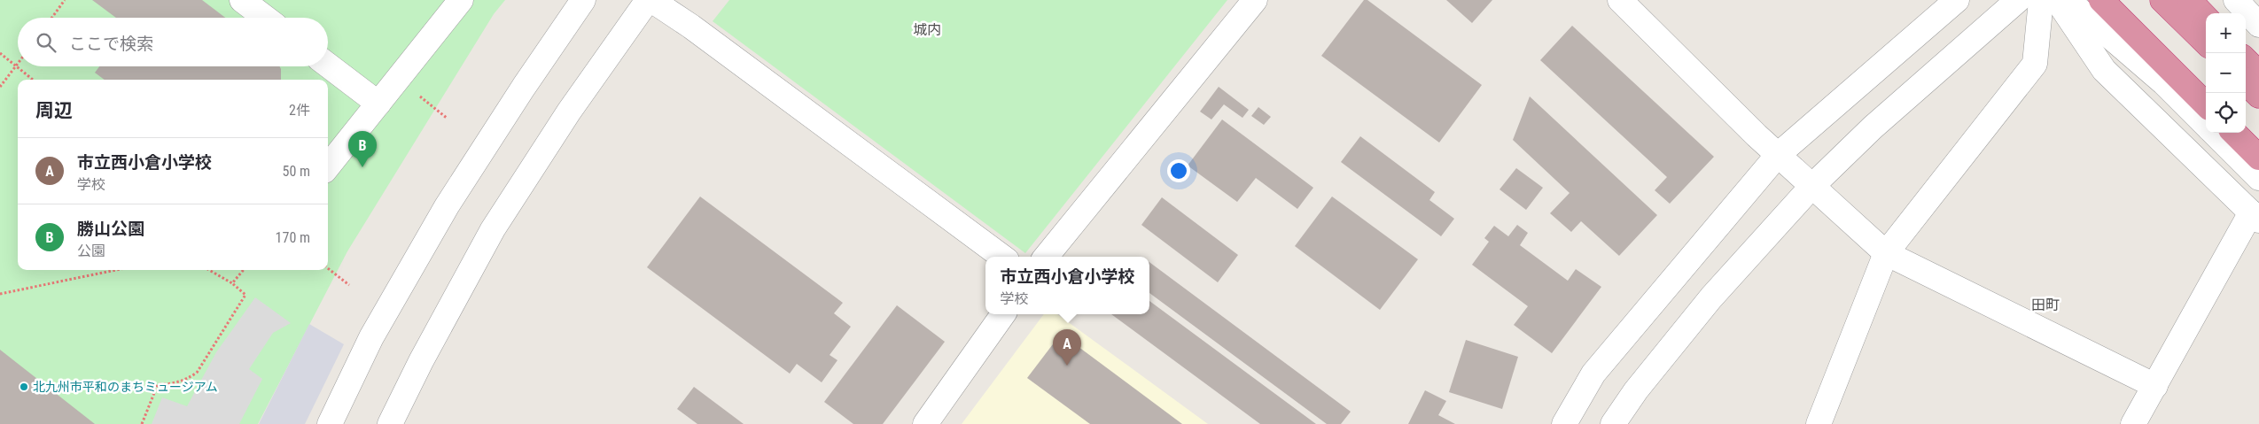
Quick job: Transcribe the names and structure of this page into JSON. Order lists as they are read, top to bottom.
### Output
{
  "districts": ["城内", "田町"],
  "places": ["北九州市平和のまちミュージアム"],
  "page": {
    "map_buttons": ["+", "−"],
    "search": "ここで検索",
    "heading": ["周辺", "2件"],
    "pins": ["B", "A"],
    "list": [
      {
        "mark": "A",
        "name": "市立西小倉小学校",
        "note": "学校",
        "value": "50 m"
      },
      {
        "mark": "B",
        "name": "勝山公園",
        "note": "公園",
        "value": "170 m"
      }
    ],
    "popup": ["市立西小倉小学校", "学校"]
  }
}
